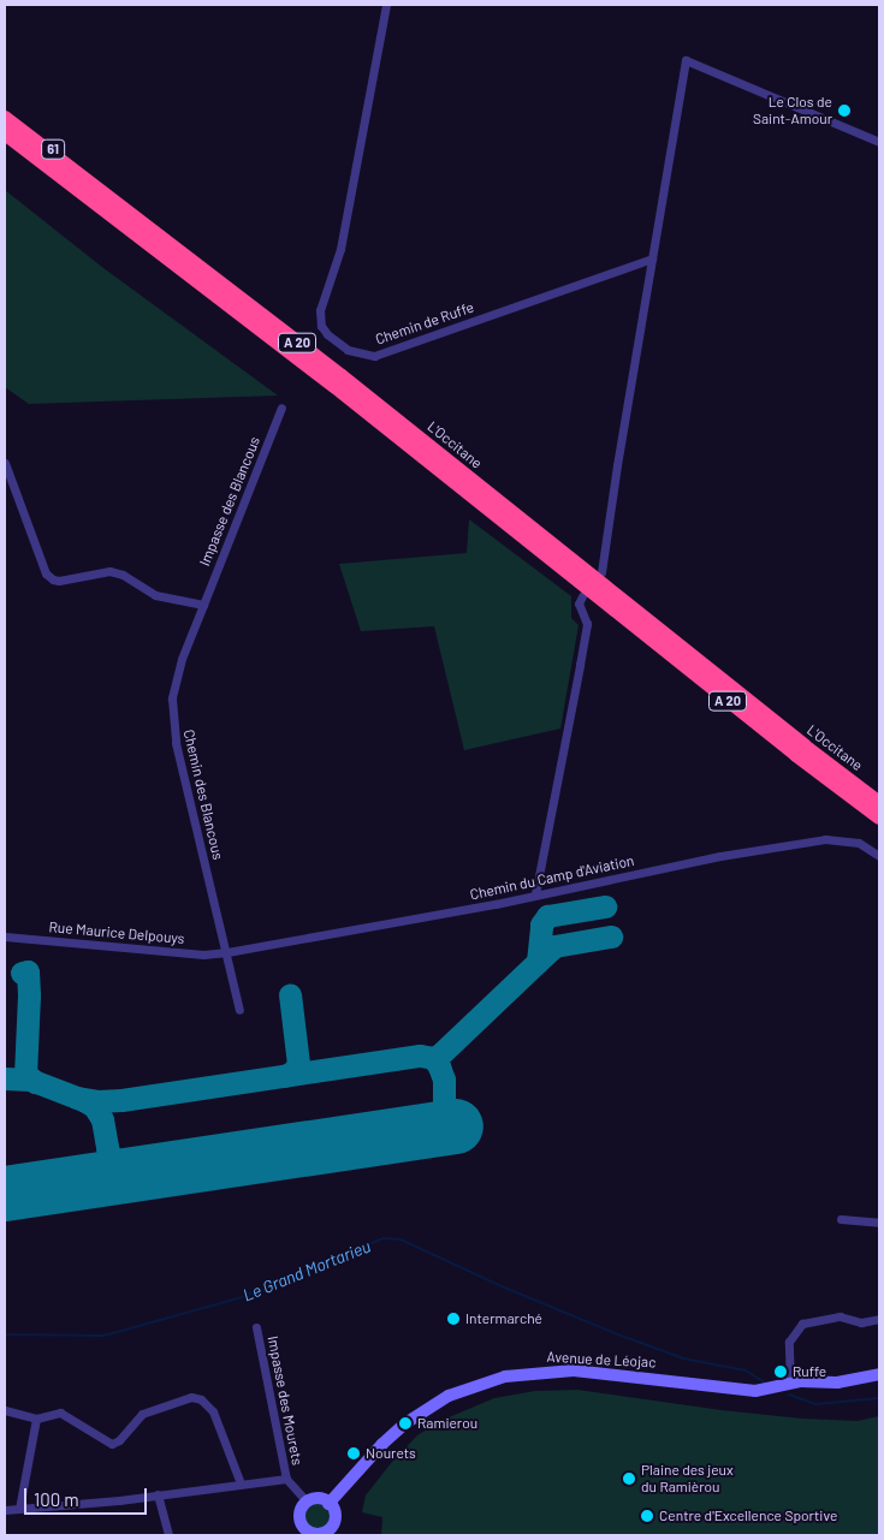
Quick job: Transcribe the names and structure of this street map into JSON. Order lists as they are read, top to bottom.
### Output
{
  "streets": {
    "highway": ["61", "A 20", "L'Occitane"],
    "main road": ["Avenue de Léojac"],
    "street": [
      "Chemin de Ruffe",
      "Impasse des Blancous",
      "Chemin des Blancous",
      "Chemin du Camp d'Aviation",
      "Rue Maurice Delpouys",
      "Impasse des Mourets"
    ]
  },
  "crossings": [
    ["61", "L'Occitane"],
    ["Impasse des Blancous", "Chemin des Blancous"],
    ["Chemin des Blancous", "Chemin du Camp d'Aviation"],
    ["Chemin des Blancous", "Rue Maurice Delpouys"],
    ["Chemin du Camp d'Aviation", "Rue Maurice Delpouys"]
  ],
  "water": ["Le Grand Mortarieu"],
  "places": [
    "Le Clos de Saint-Amour",
    "Intermarché",
    "Ruffe",
    "Ramierou",
    "Nourets",
    "Plaine des jeux du Ramièrou",
    "Centre d'Excellence Sportive"
  ],
  "scale_bar": "100 m"
}
